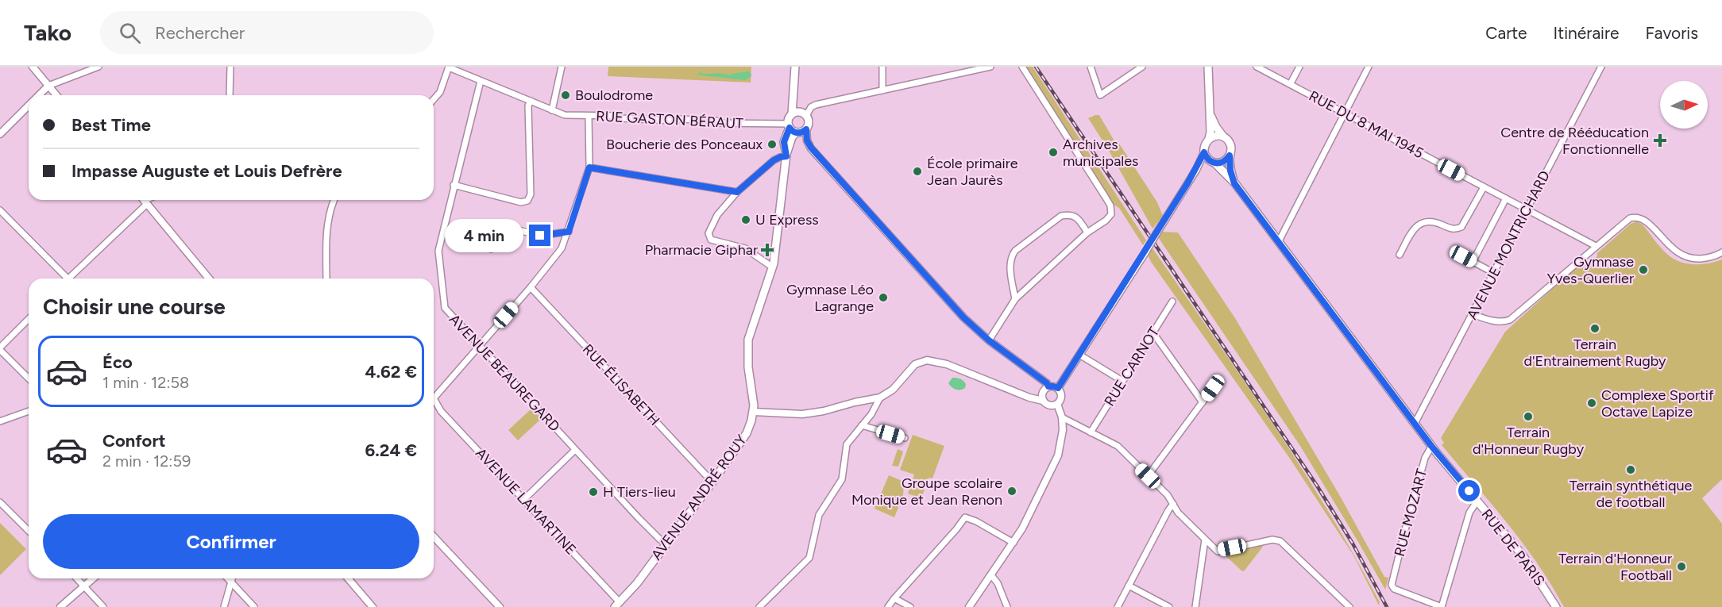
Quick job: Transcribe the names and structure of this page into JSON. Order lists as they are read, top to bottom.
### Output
{
  "streets": {
    "main road": ["AVENUE ANDRÉ ROUY", "RUE DE PARIS"],
    "street": [
      "RUE GASTON BÉRAUT",
      "RUE DU 8 MAI 1945",
      "AVENUE MONTRICHARD",
      "RUE CARNOT",
      "AVENUE BEAUREGARD",
      "RUE ÉLISABETH",
      "AVENUE LAMARTINE",
      "RUE MOZART"
    ]
  },
  "crossings": [
    ["RUE GASTON BÉRAUT", "AVENUE BEAUREGARD"],
    ["RUE GASTON BÉRAUT", "AVENUE ANDRÉ ROUY"],
    ["RUE DU 8 MAI 1945", "AVENUE MONTRICHARD"],
    ["AVENUE MONTRICHARD", "RUE DE PARIS"],
    ["AVENUE BEAUREGARD", "AVENUE ANDRÉ ROUY"],
    ["AVENUE BEAUREGARD", "AVENUE LAMARTINE"],
    ["RUE ÉLISABETH", "AVENUE ANDRÉ ROUY"],
    ["AVENUE ANDRÉ ROUY", "AVENUE LAMARTINE"],
    ["RUE MOZART", "RUE DE PARIS"]
  ],
  "places": {
    "other": [
      "Boulodrome",
      "Boucherie des Ponceaux",
      "Archives municipales",
      "École primaire Jean Jaurès",
      "U Express",
      "Gymnase Yves-Querlier",
      "Gymnase Léo Lagrange",
      "Terrain d'Entrainement Rugby",
      "Complexe Sportif Octave Lapize",
      "Terrain d'Honneur Rugby",
      "Terrain synthétique de football",
      "Groupe scolaire Monique et Jean Renon",
      "H Tiers-lieu",
      "Terrain d'Honneur Football"
    ],
    "health": ["Centre de Rééducation Fonctionnelle", "Pharmacie Giphar"]
  },
  "north": "right",
  "page": {
    "header": "Tako",
    "search": "Rechercher",
    "nav": ["Carte", "Itinéraire", "Favoris"],
    "banner": ["Best Time", "Impasse Auguste et Louis Defrère"],
    "bubble": "4 min",
    "heading": "Choisir une course",
    "list": [
      {
        "name": "Éco",
        "note": "1 min · 12:58",
        "value": "4.62 €"
      },
      {
        "name": "Confort",
        "note": "2 min · 12:59",
        "value": "6.24 €"
      }
    ],
    "buttons": "Confirmer"
  }
}
